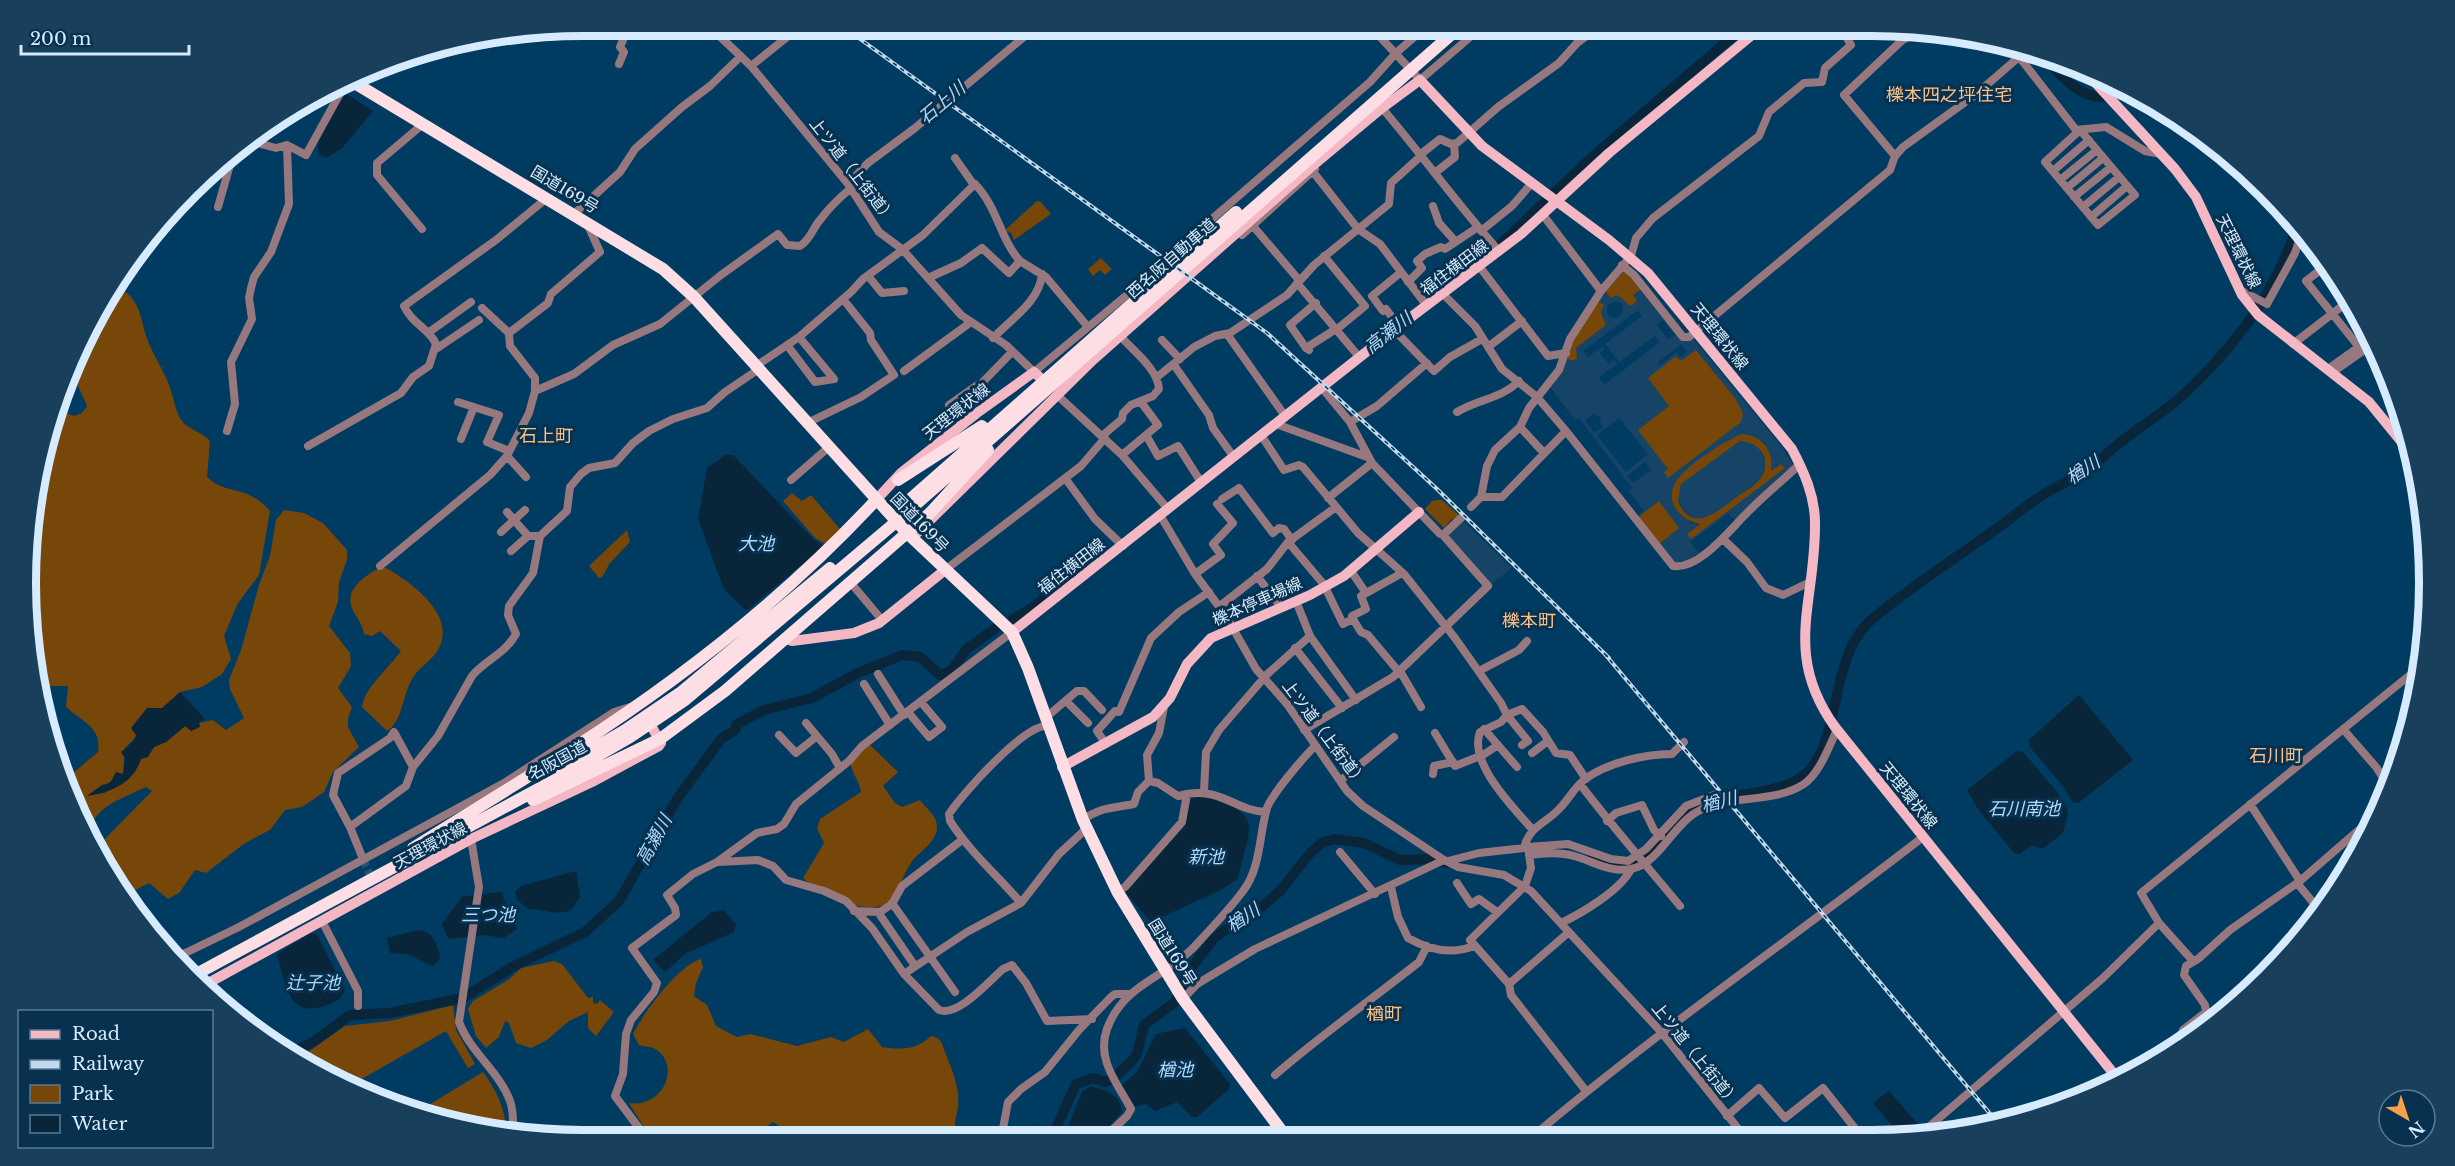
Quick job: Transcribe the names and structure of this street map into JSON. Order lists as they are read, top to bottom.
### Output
{
  "streets": {
    "highway": ["国道169号", "西名阪自動車道", "名阪国道"],
    "main road": ["天理環状線", "福住横田線", "櫟本停車場線"],
    "street": ["上ツ道（上街道）"]
  },
  "crossings": [
    ["上ツ道（上街道）", "天理環状線"],
    ["上ツ道（上街道）", "福住横田線"],
    ["上ツ道（上街道）", "櫟本停車場線"],
    ["国道169号", "天理環状線"],
    ["国道169号", "福住横田線"],
    ["国道169号", "櫟本停車場線"],
    ["天理環状線", "福住横田線"],
    ["西名阪自動車道", "名阪国道"]
  ],
  "districts": [
    "櫟本四之坪住宅",
    "石上町",
    "櫟本町",
    "石川町",
    "楢町"
  ],
  "water": [
    "石上川",
    "高瀬川",
    "楢川",
    "大池",
    "石川南池",
    "新池",
    "三つ池",
    "辻子池",
    "楢池"
  ],
  "legend": [
    "Road",
    "Railway",
    "Park",
    "Water"
  ],
  "scale_bar": "200 m",
  "north": "bottom right"
}
